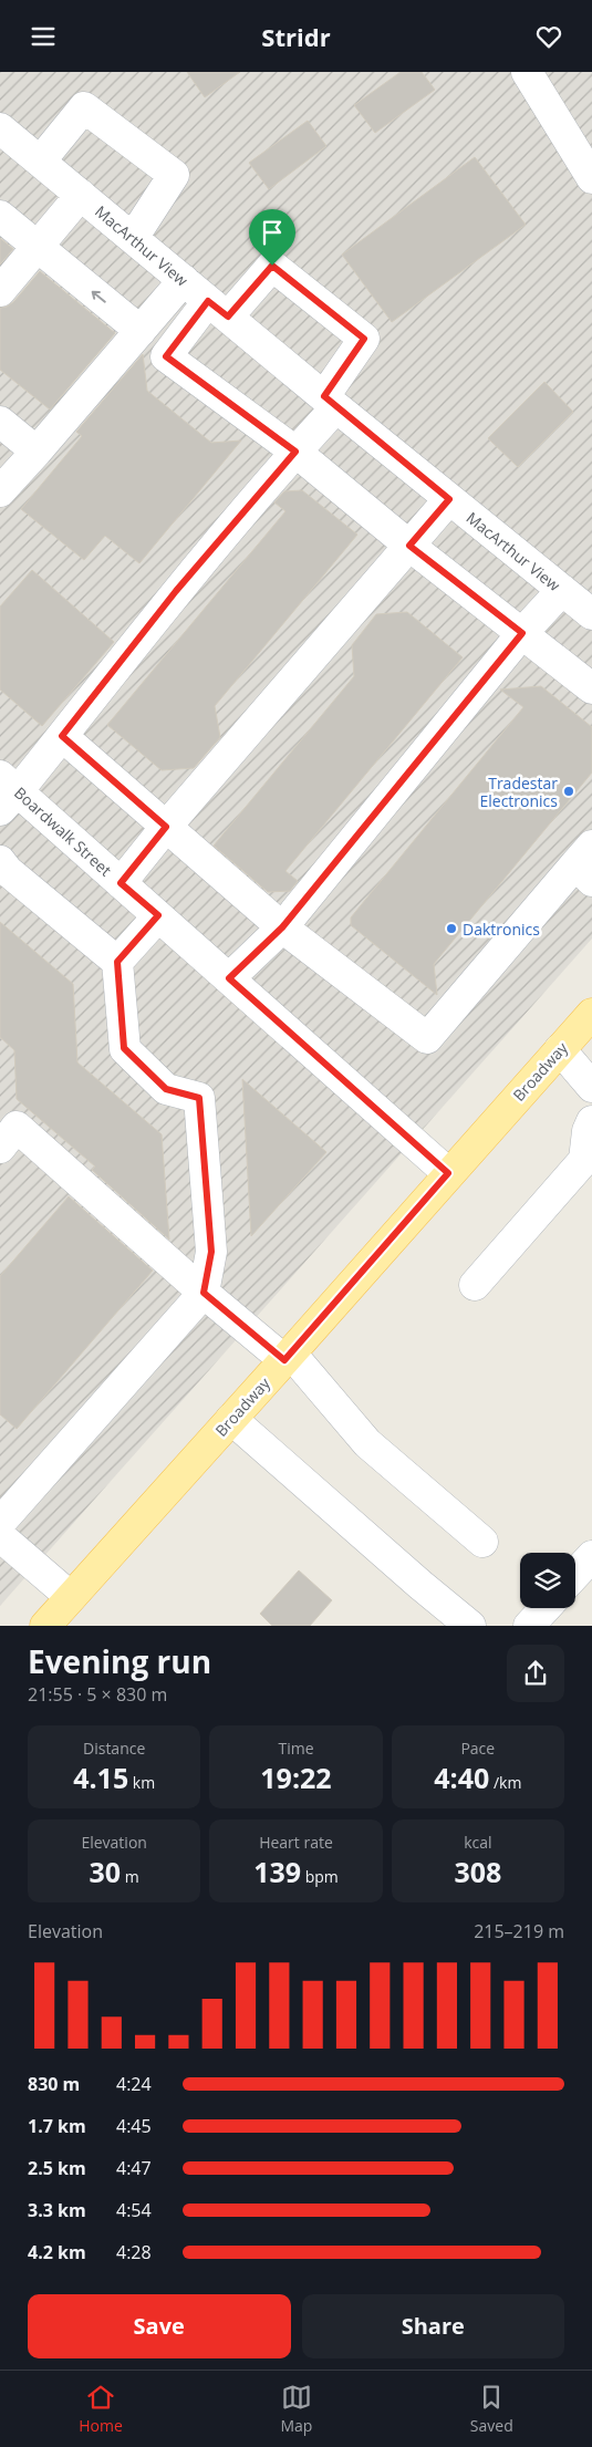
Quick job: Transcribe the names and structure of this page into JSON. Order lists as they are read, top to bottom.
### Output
{
  "streets": {
    "main road": ["Broadway"],
    "street": ["MacArthur View", "Boardwalk Street"]
  },
  "crossings": [
    ["Boardwalk Street", "Broadway"]
  ],
  "places": ["Tradestar Electronics", "Daktronics"],
  "page": {
    "header": "Stridr",
    "heading": ["Evening run", "21:55 · 5 × 830 m"],
    "stats": [
      ["Distance", "4.15 km"],
      ["Time", "19:22"],
      ["Pace", "4:40 /km"],
      ["Elevation", "30 m"],
      ["Heart rate", "139 bpm"],
      ["kcal", "308"]
    ],
    "chart": ["Elevation", "215–219 m"],
    "list": [
      {
        "name": "830 m",
        "note": "4:24"
      },
      {
        "name": "1.7 km",
        "note": "4:45"
      },
      {
        "name": "2.5 km",
        "note": "4:47"
      },
      {
        "name": "3.3 km",
        "note": "4:54"
      },
      {
        "name": "4.2 km",
        "note": "4:28"
      }
    ],
    "buttons": ["Save", "Share"],
    "tabs": ["Home", "Map", "Saved"]
  }
}
